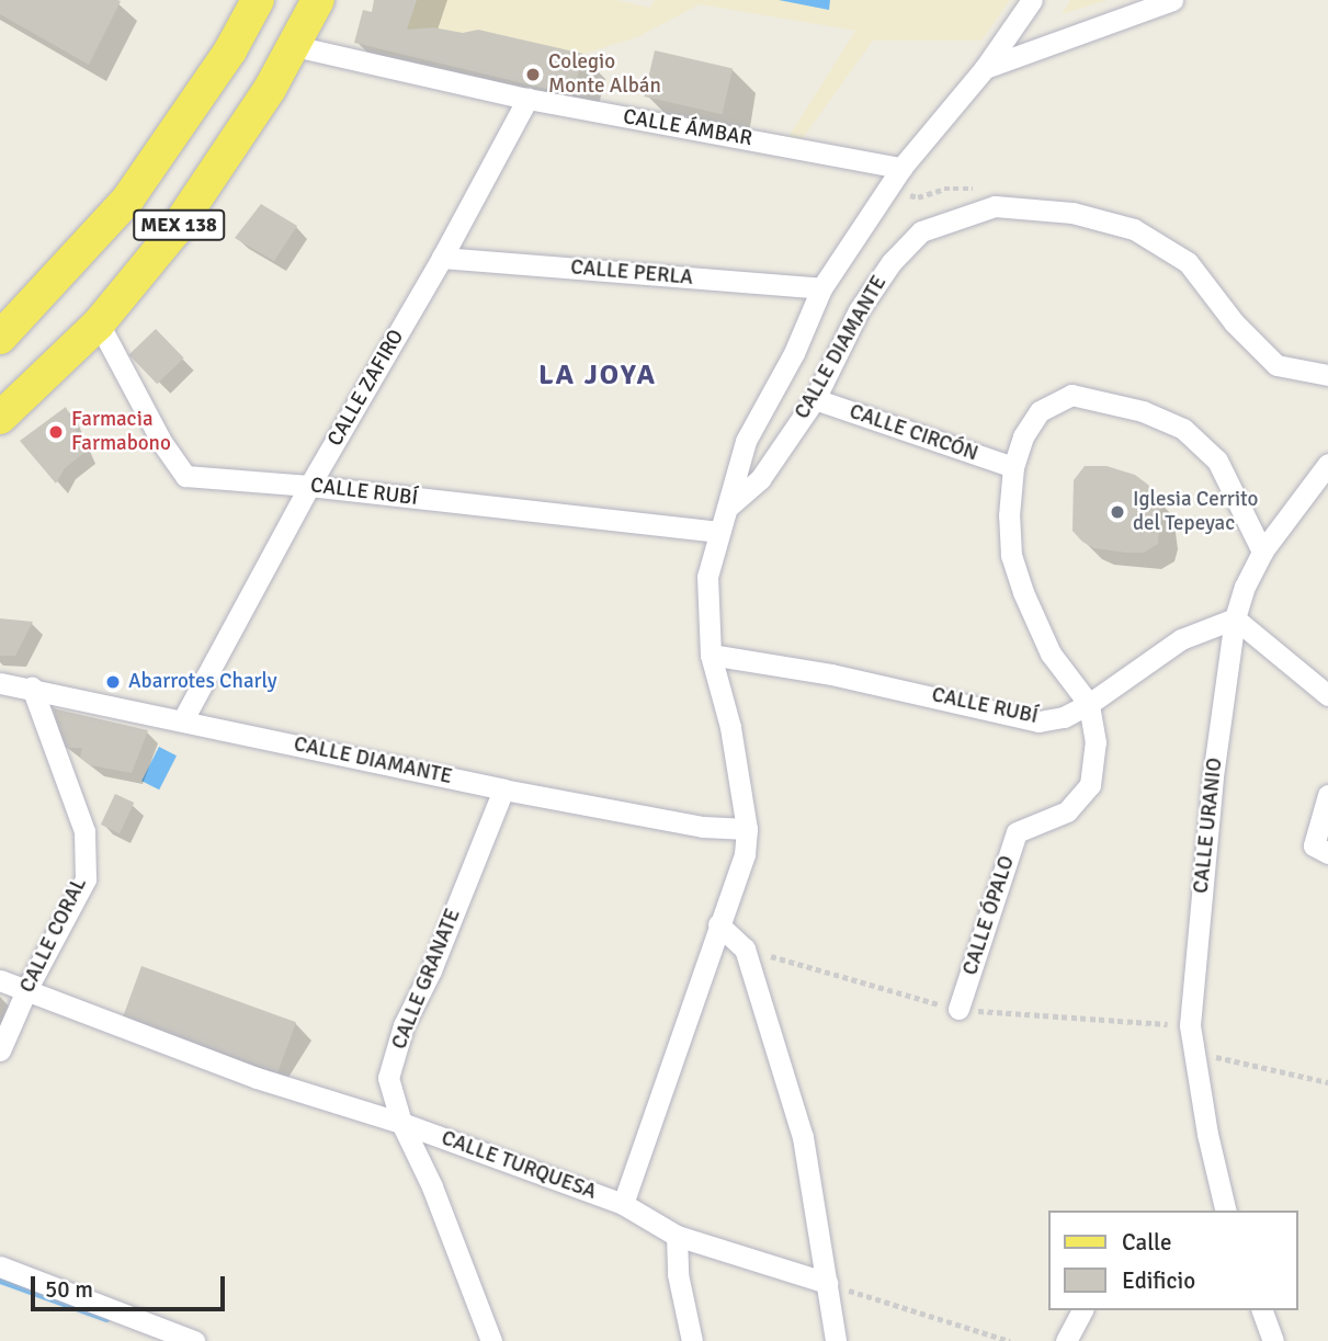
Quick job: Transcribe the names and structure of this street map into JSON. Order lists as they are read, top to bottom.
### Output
{
  "streets": {
    "main road": ["MEX 138"],
    "street": [
      "CALLE ÁMBAR",
      "CALLE PERLA",
      "CALLE DIAMANTE",
      "CALLE ZAFIRO",
      "CALLE CIRCÓN",
      "CALLE RUBÍ",
      "CALLE URANIO",
      "CALLE ÓPALO",
      "CALLE CORAL",
      "CALLE GRANATE",
      "CALLE TURQUESA"
    ]
  },
  "crossings": [
    ["CALLE ÁMBAR", "MEX 138"],
    ["CALLE ÁMBAR", "CALLE ZAFIRO"],
    ["MEX 138", "CALLE RUBÍ"],
    ["CALLE PERLA", "CALLE ZAFIRO"],
    ["CALLE DIAMANTE", "CALLE ZAFIRO"],
    ["CALLE DIAMANTE", "CALLE CIRCÓN"],
    ["CALLE DIAMANTE", "CALLE CORAL"],
    ["CALLE DIAMANTE", "CALLE GRANATE"],
    ["CALLE ZAFIRO", "CALLE RUBÍ"],
    ["CALLE CIRCÓN", "CALLE ÓPALO"],
    ["CALLE RUBÍ", "CALLE URANIO"],
    ["CALLE RUBÍ", "CALLE ÓPALO"],
    ["CALLE URANIO", "CALLE ÓPALO"],
    ["CALLE CORAL", "CALLE TURQUESA"],
    ["CALLE GRANATE", "CALLE TURQUESA"]
  ],
  "districts": ["LA JOYA"],
  "places": [
    "Colegio Monte Albán",
    "Farmacia Farmabono",
    "Iglesia Cerrito del Tepeyac",
    "Abarrotes Charly"
  ],
  "legend": ["Calle", "Edificio"],
  "scale_bar": "50 m"
}
